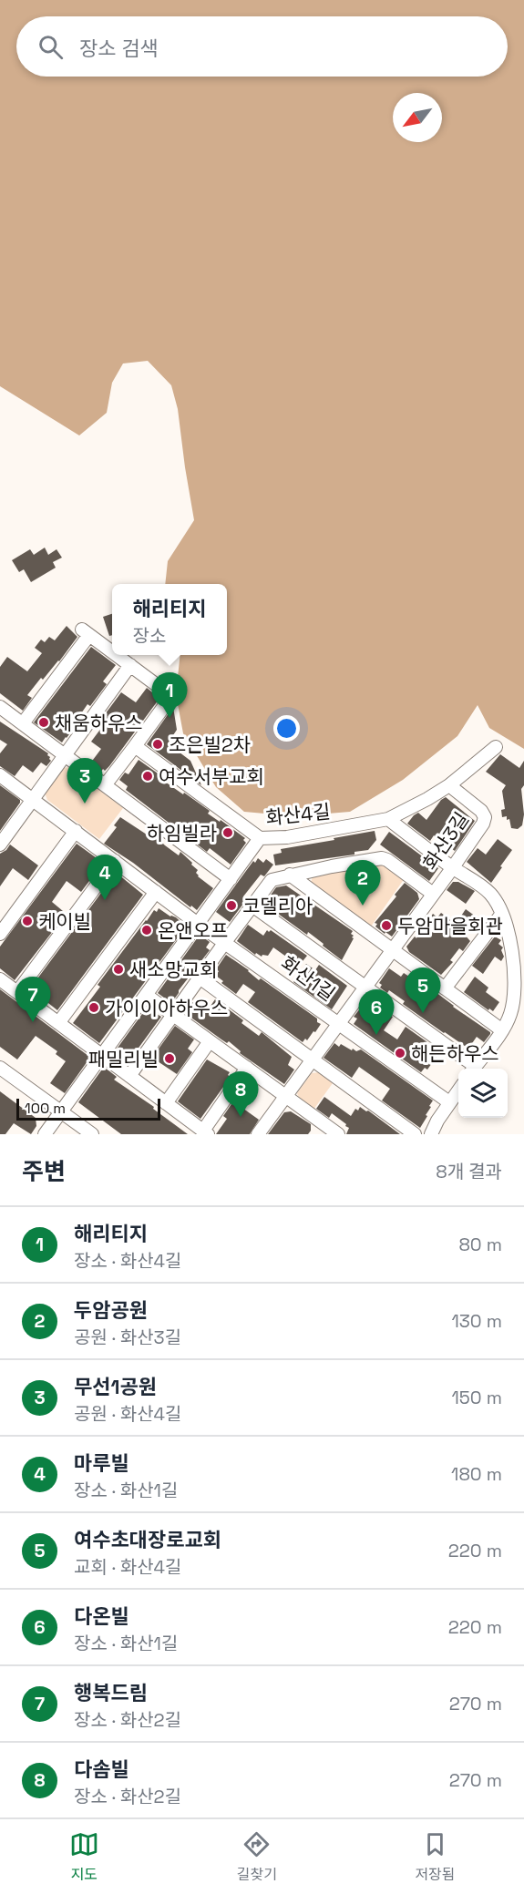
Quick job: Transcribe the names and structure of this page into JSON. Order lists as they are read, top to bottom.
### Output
{
  "streets": {
    "street": ["화산4길", "화산3길", "화산1길"]
  },
  "crossings": [
    ["화산4길", "화산3길"],
    ["화산3길", "화산1길"]
  ],
  "places": [
    "채움하우스",
    "조은빌2차",
    "여수서부교회",
    "하임빌라",
    "코델리아",
    "케이빌",
    "두암마을회관",
    "온앤오프",
    "새소망교회",
    "가이이아하우스",
    "해든하우스",
    "패밀리빌"
  ],
  "scale_bar": "100 m",
  "north": "bottom left",
  "page": {
    "search": "장소 검색",
    "popup": ["해리티지", "장소"],
    "pins": [
      "1",
      "3",
      "4",
      "2",
      "5",
      "7",
      "6",
      "8"
    ],
    "scale": "100 m",
    "heading": ["주변", "8개 결과"],
    "list": [
      {
        "mark": "1",
        "name": "해리티지",
        "note": "장소 · 화산4길",
        "value": "80 m"
      },
      {
        "mark": "2",
        "name": "두암공원",
        "note": "공원 · 화산3길",
        "value": "130 m"
      },
      {
        "mark": "3",
        "name": "무선1공원",
        "note": "공원 · 화산4길",
        "value": "150 m"
      },
      {
        "mark": "4",
        "name": "마루빌",
        "note": "장소 · 화산1길",
        "value": "180 m"
      },
      {
        "mark": "5",
        "name": "여수초대장로교회",
        "note": "교회 · 화산4길",
        "value": "220 m"
      },
      {
        "mark": "6",
        "name": "다온빌",
        "note": "장소 · 화산1길",
        "value": "220 m"
      },
      {
        "mark": "7",
        "name": "행복드림",
        "note": "장소 · 화산2길",
        "value": "270 m"
      },
      {
        "mark": "8",
        "name": "다솜빌",
        "note": "장소 · 화산2길",
        "value": "270 m"
      }
    ],
    "nav": ["지도", "길찾기", "저장됨"]
  }
}
